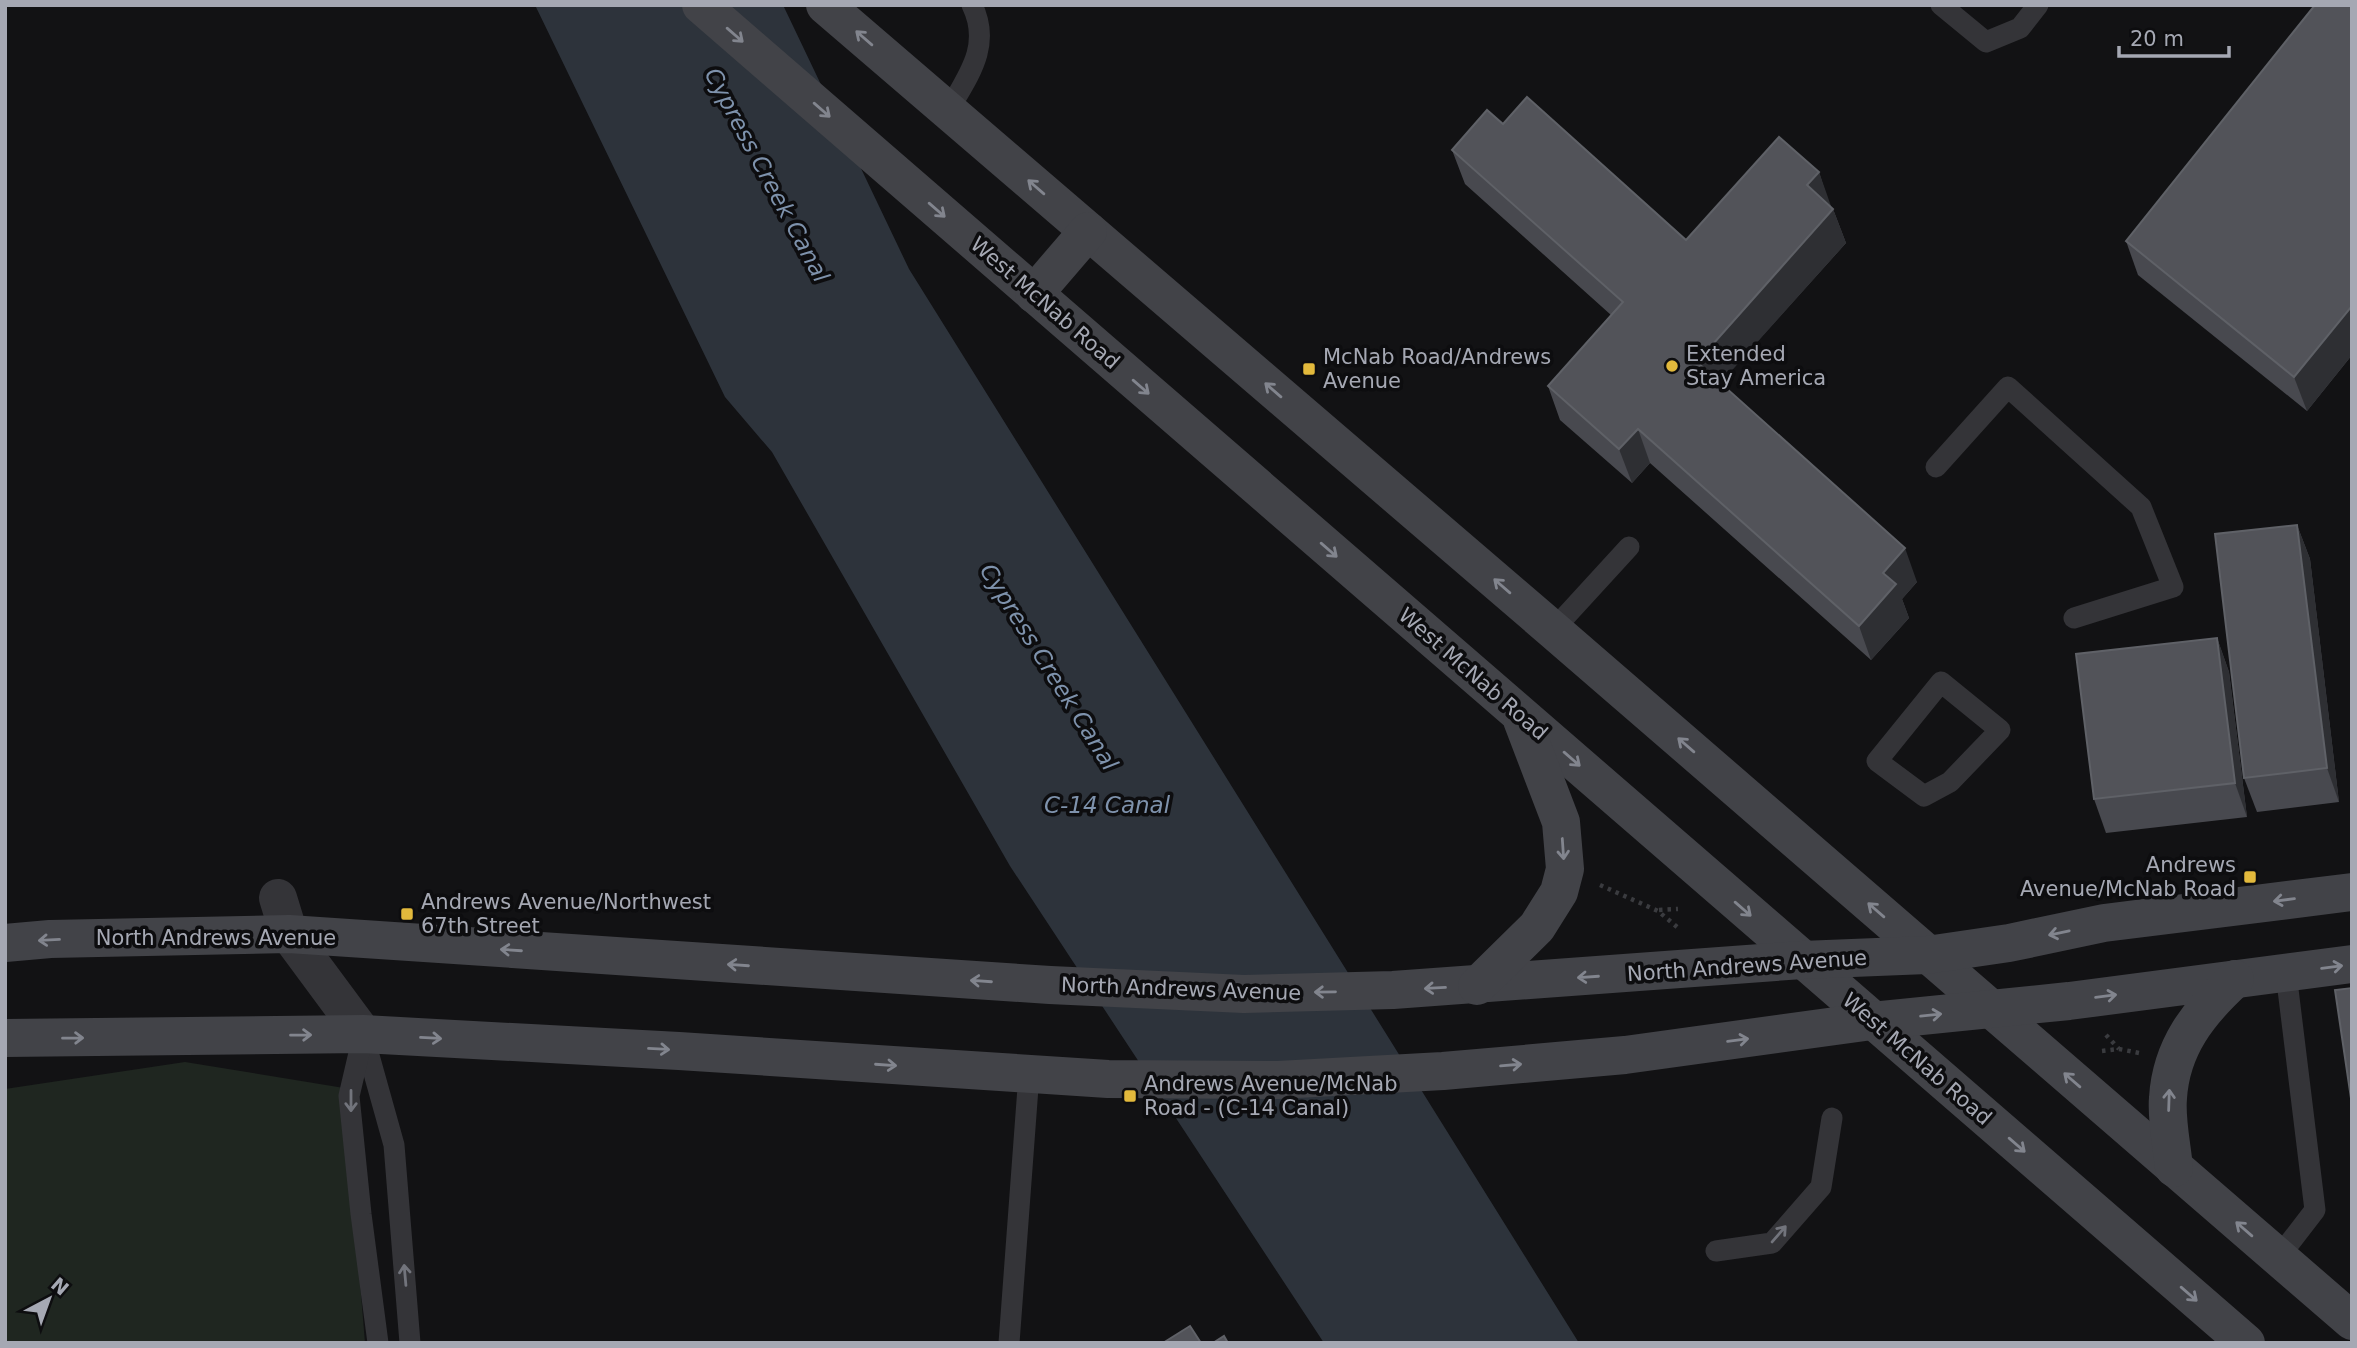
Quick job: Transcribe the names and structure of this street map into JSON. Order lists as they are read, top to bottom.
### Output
{
  "streets": {
    "main road": ["West McNab Road", "North Andrews Avenue"]
  },
  "crossings": [
    ["West McNab Road", "North Andrews Avenue"]
  ],
  "water": ["Cypress Creek Canal", "C-14 Canal"],
  "places": {
    "other": ["Extended Stay America"],
    "transit": [
      "McNab Road/Andrews Avenue",
      "Andrews Avenue/McNab Road",
      "Andrews Avenue/Northwest 67th Street",
      "Andrews Avenue/McNab Road - (C-14 Canal)"
    ]
  },
  "scale_bar": "20 m",
  "north": "top right"
}
